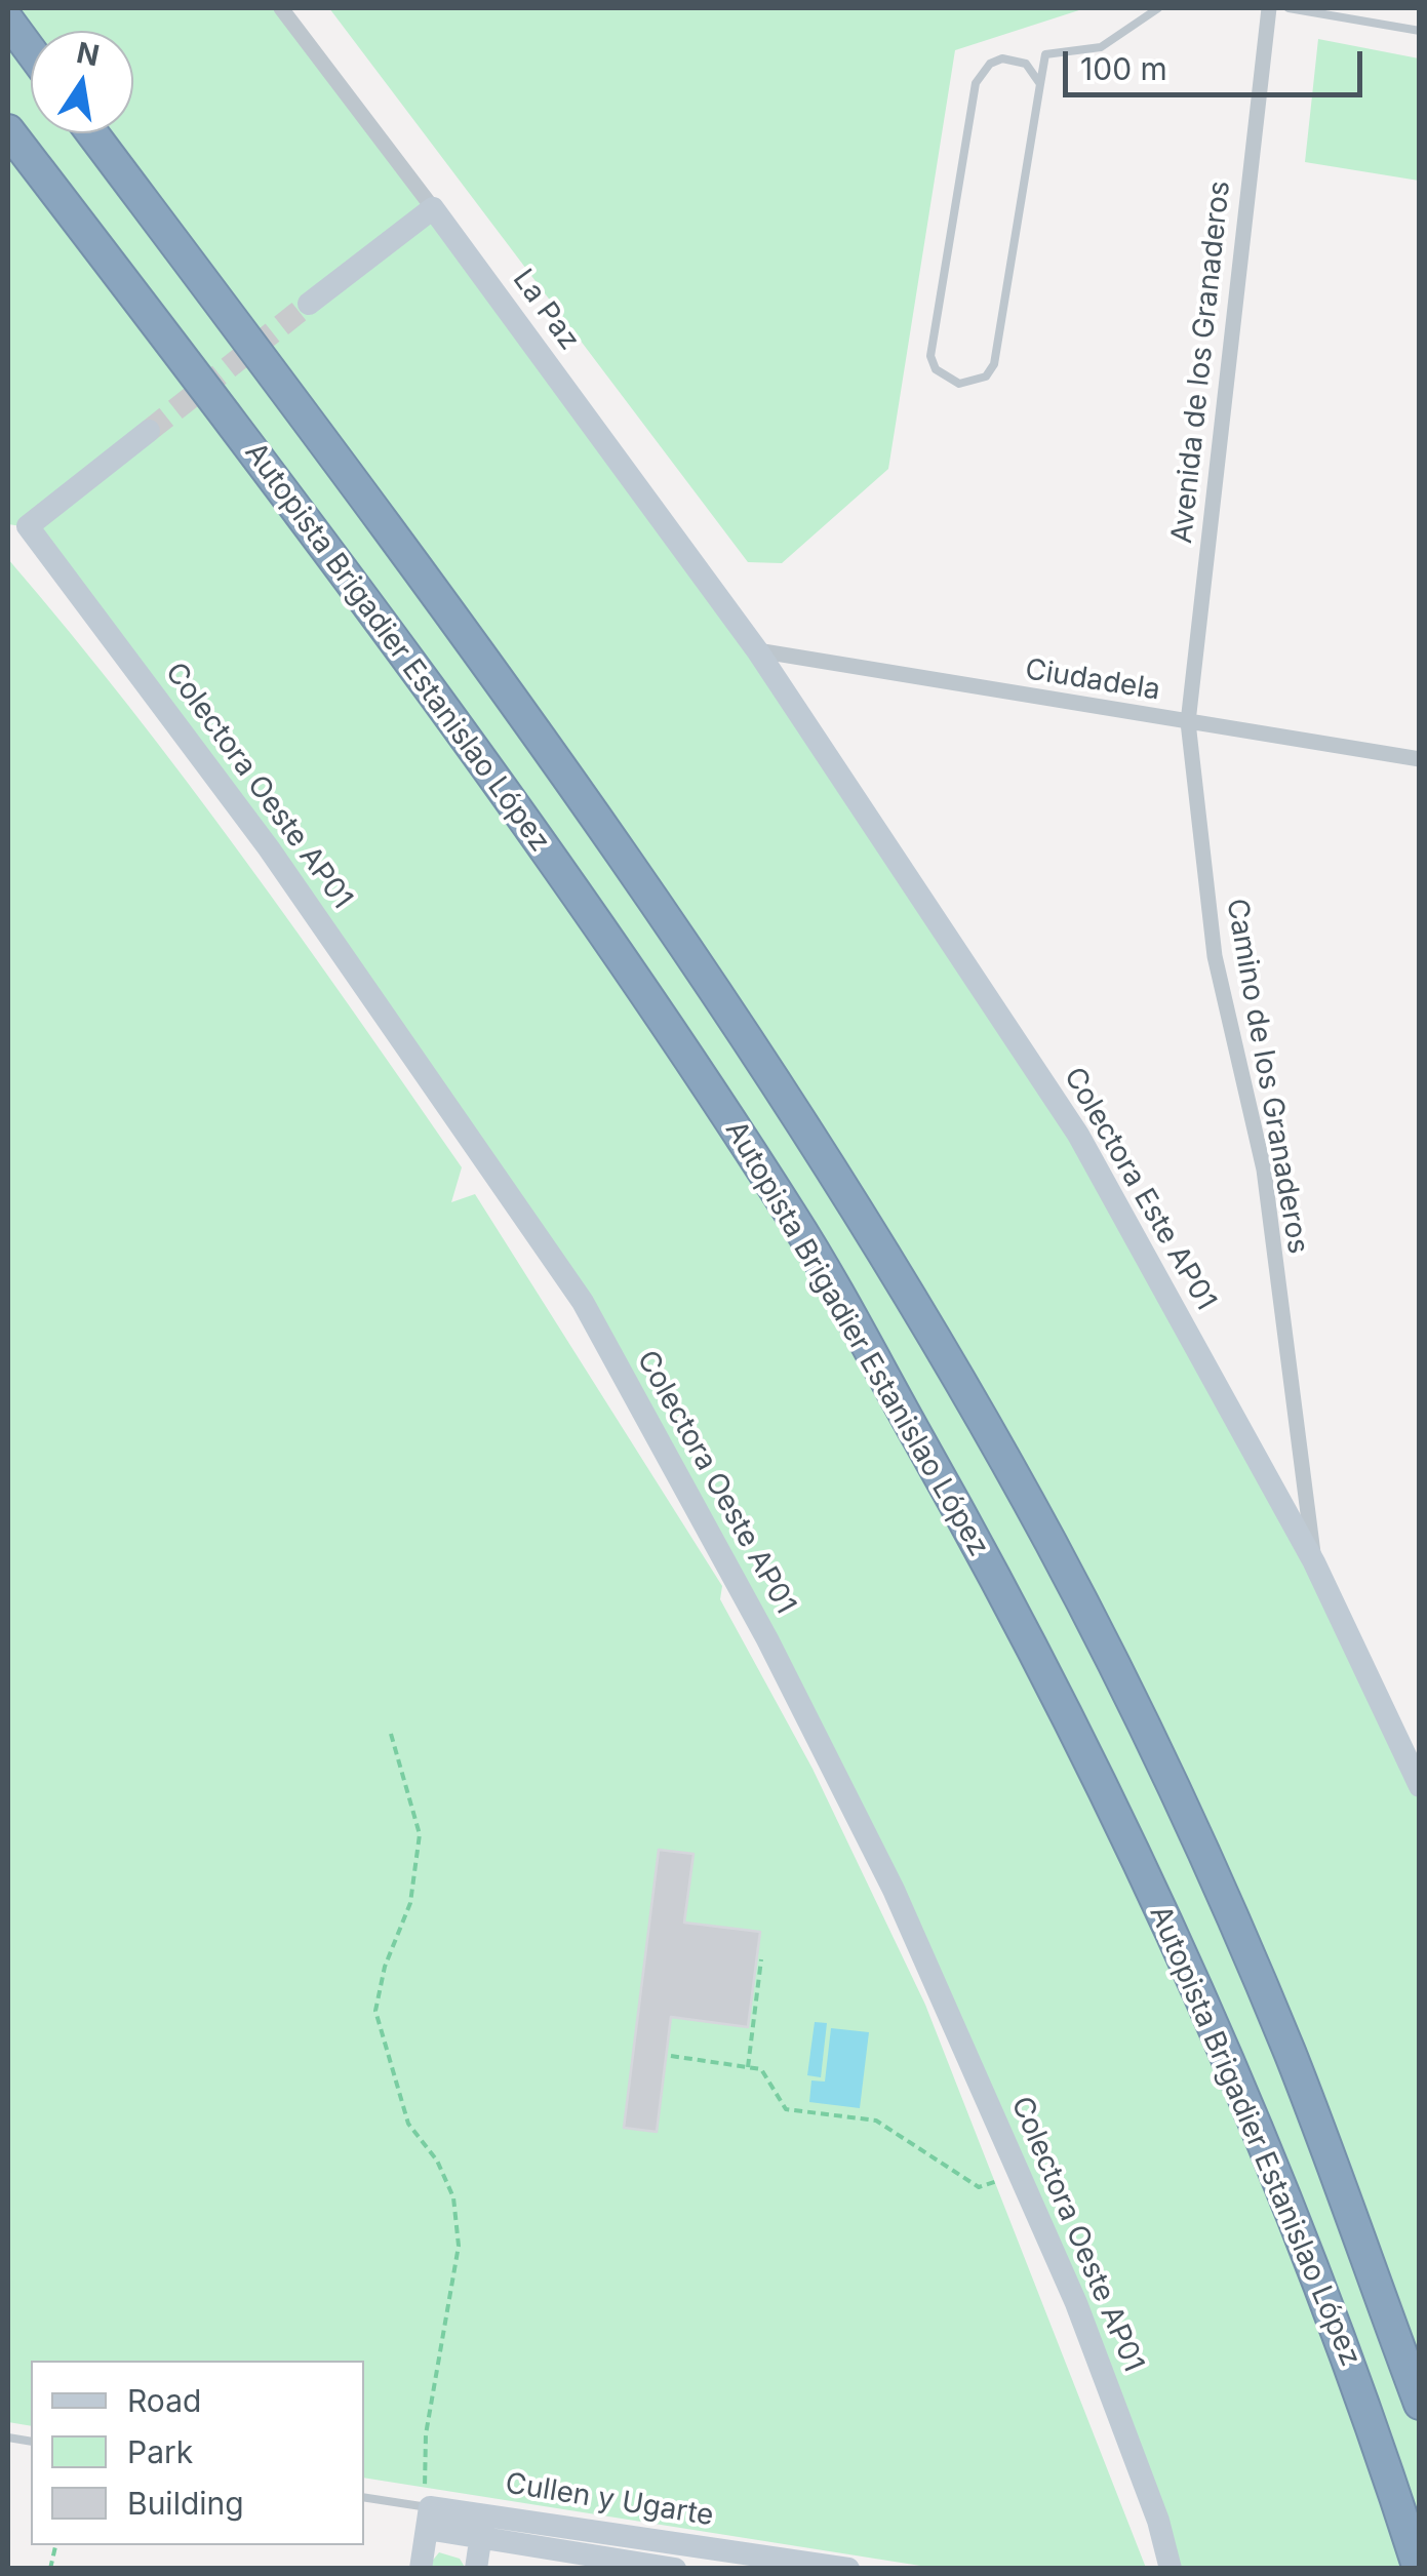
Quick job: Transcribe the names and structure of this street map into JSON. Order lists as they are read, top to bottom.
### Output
{
  "streets": {
    "highway": ["Autopista Brigadier Estanislao López"],
    "street": [
      "La Paz",
      "Avenida de los Granaderos",
      "Ciudadela",
      "Colectora Oeste AP01",
      "Camino de los Granaderos",
      "Colectora Este AP01",
      "Cullen y Ugarte"
    ]
  },
  "crossings": [
    ["La Paz", "Ciudadela"],
    ["La Paz", "Colectora Este AP01"],
    ["Avenida de los Granaderos", "Ciudadela"],
    ["Avenida de los Granaderos", "Camino de los Granaderos"],
    ["Ciudadela", "Camino de los Granaderos"],
    ["Ciudadela", "Colectora Este AP01"],
    ["Camino de los Granaderos", "Colectora Este AP01"]
  ],
  "legend": ["Road", "Park", "Building"],
  "scale_bar": "100 m",
  "north": "top"
}
